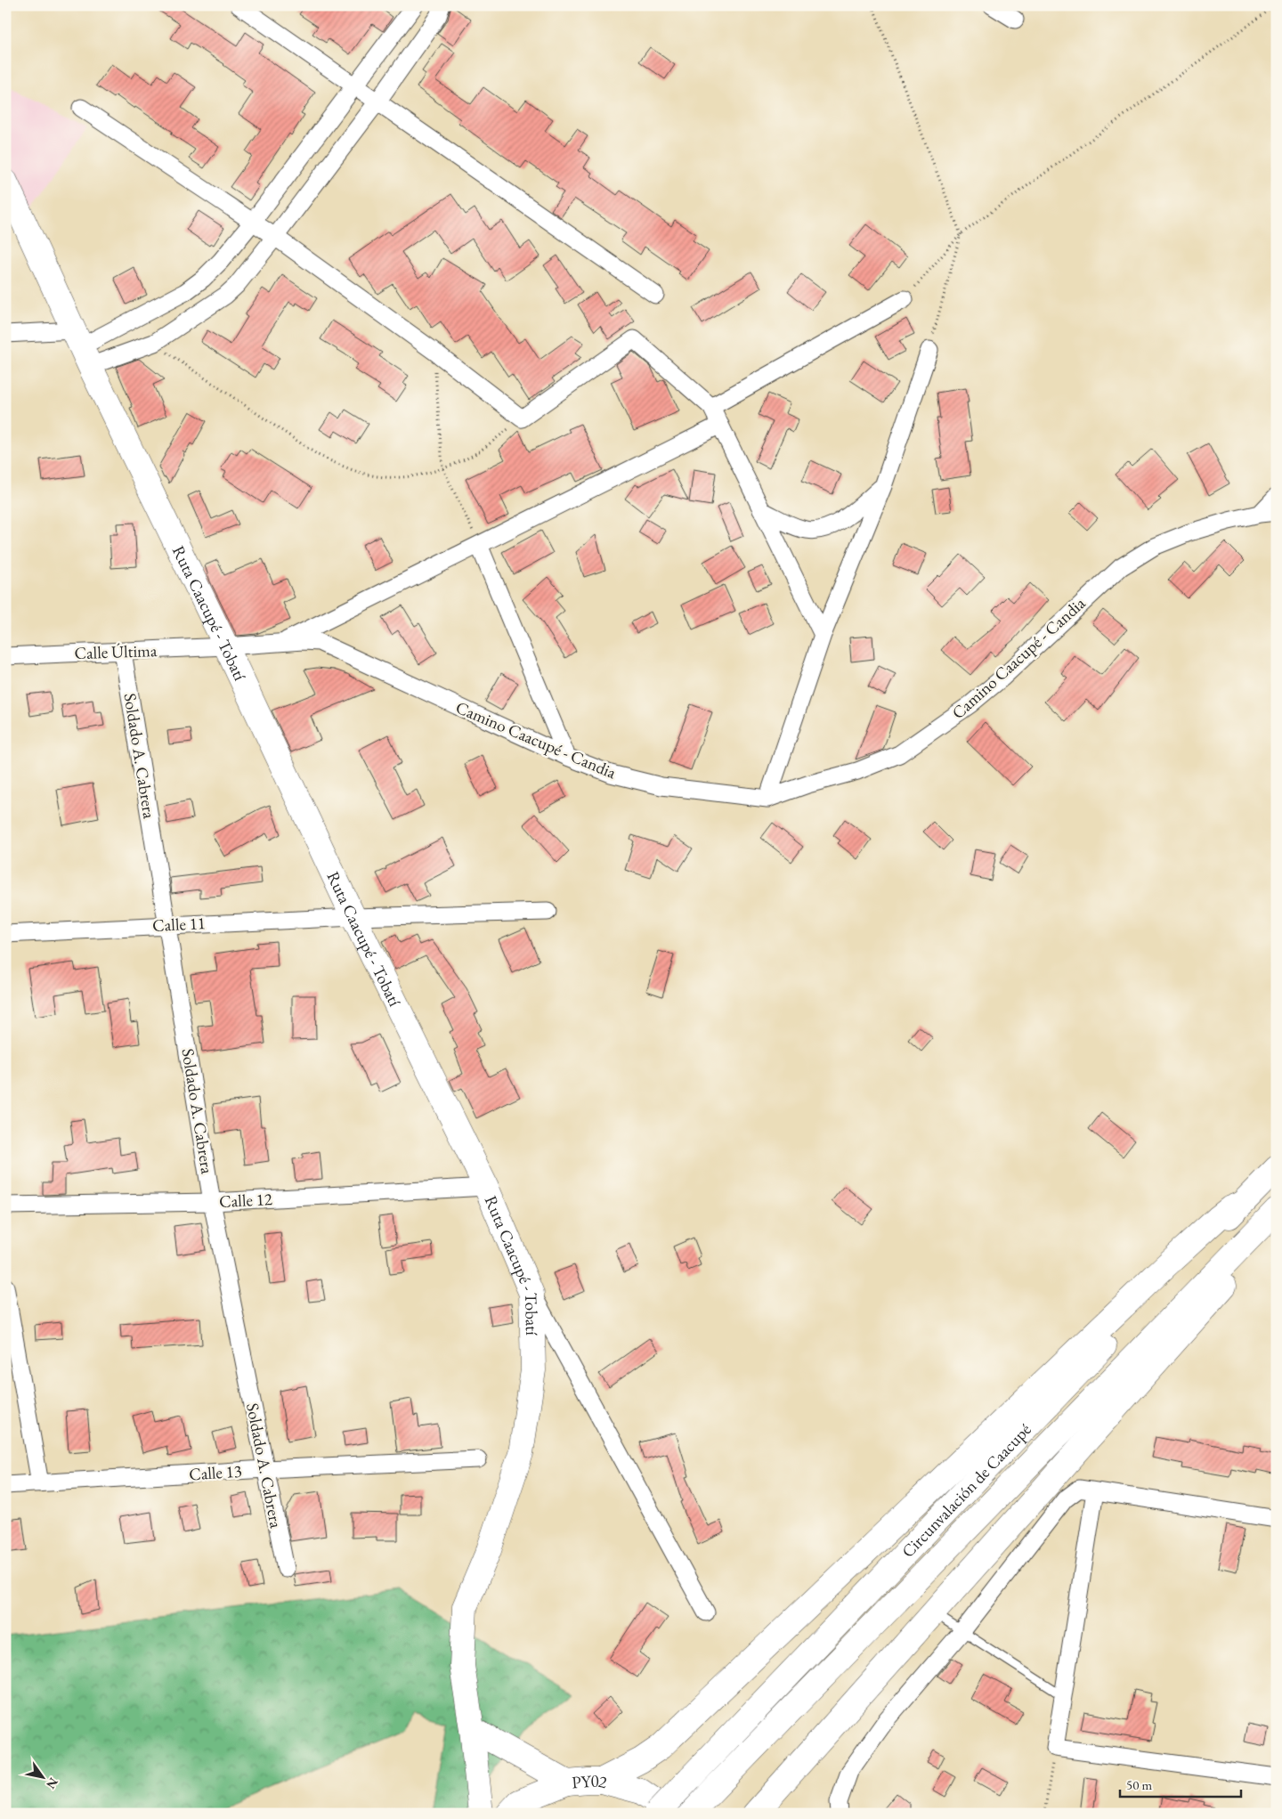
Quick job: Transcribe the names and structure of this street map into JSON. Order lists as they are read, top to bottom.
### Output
{
  "streets": {
    "main road": ["Ruta Caacupé - Tobatí", "Circunvalación de Caacupé", "PY02"],
    "street": [
      "Calle Última",
      "Camino Caacupé - Candia",
      "Soldado A. Cabrera",
      "Calle 11",
      "Calle 12",
      "Calle 13"
    ]
  },
  "crossings": [
    ["Ruta Caacupé - Tobatí", "Calle Última"],
    ["Ruta Caacupé - Tobatí", "Camino Caacupé - Candia"],
    ["Ruta Caacupé - Tobatí", "Calle 11"],
    ["Ruta Caacupé - Tobatí", "Calle 12"],
    ["Calle Última", "Camino Caacupé - Candia"],
    ["Calle Última", "Soldado A. Cabrera"],
    ["Soldado A. Cabrera", "Calle 11"],
    ["Soldado A. Cabrera", "Calle 12"],
    ["Soldado A. Cabrera", "Calle 13"]
  ],
  "scale_bar": "50 m",
  "north": "bottom right"
}
